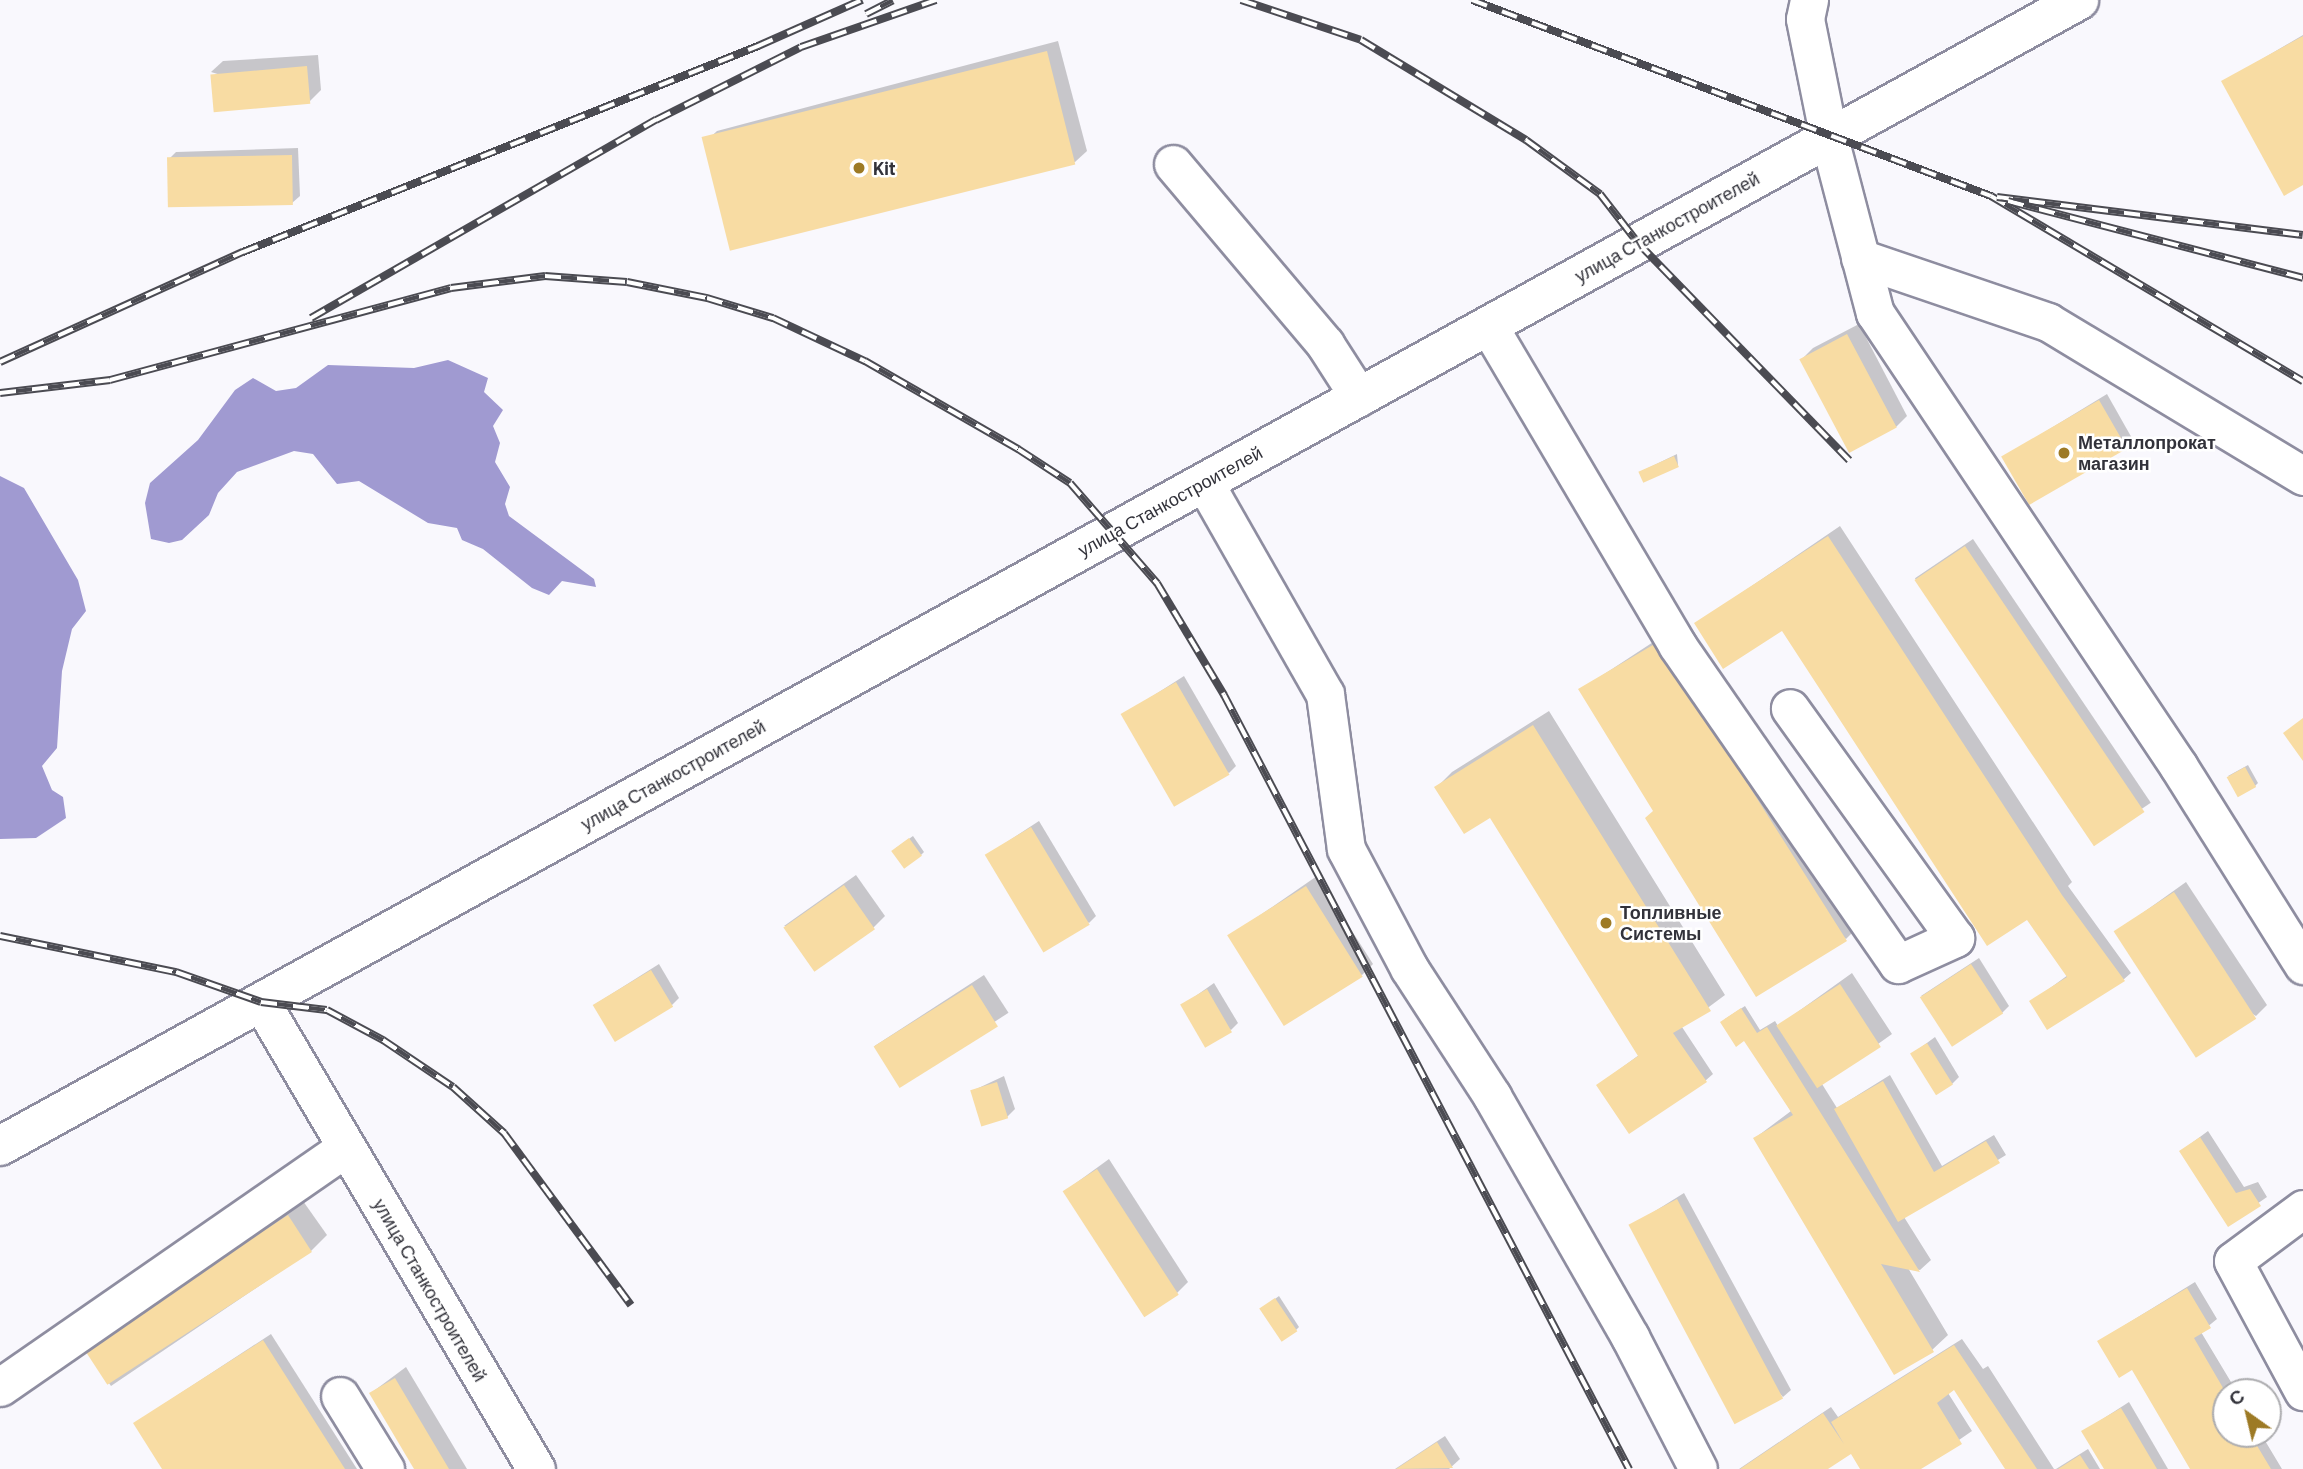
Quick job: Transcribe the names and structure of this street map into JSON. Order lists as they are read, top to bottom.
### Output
{
  "streets": {
    "main road": ["улица Станкостроителей"]
  },
  "places": ["Kit", "Металлопрокат магазин", "Топливные Системы"],
  "north": "top left"
}
